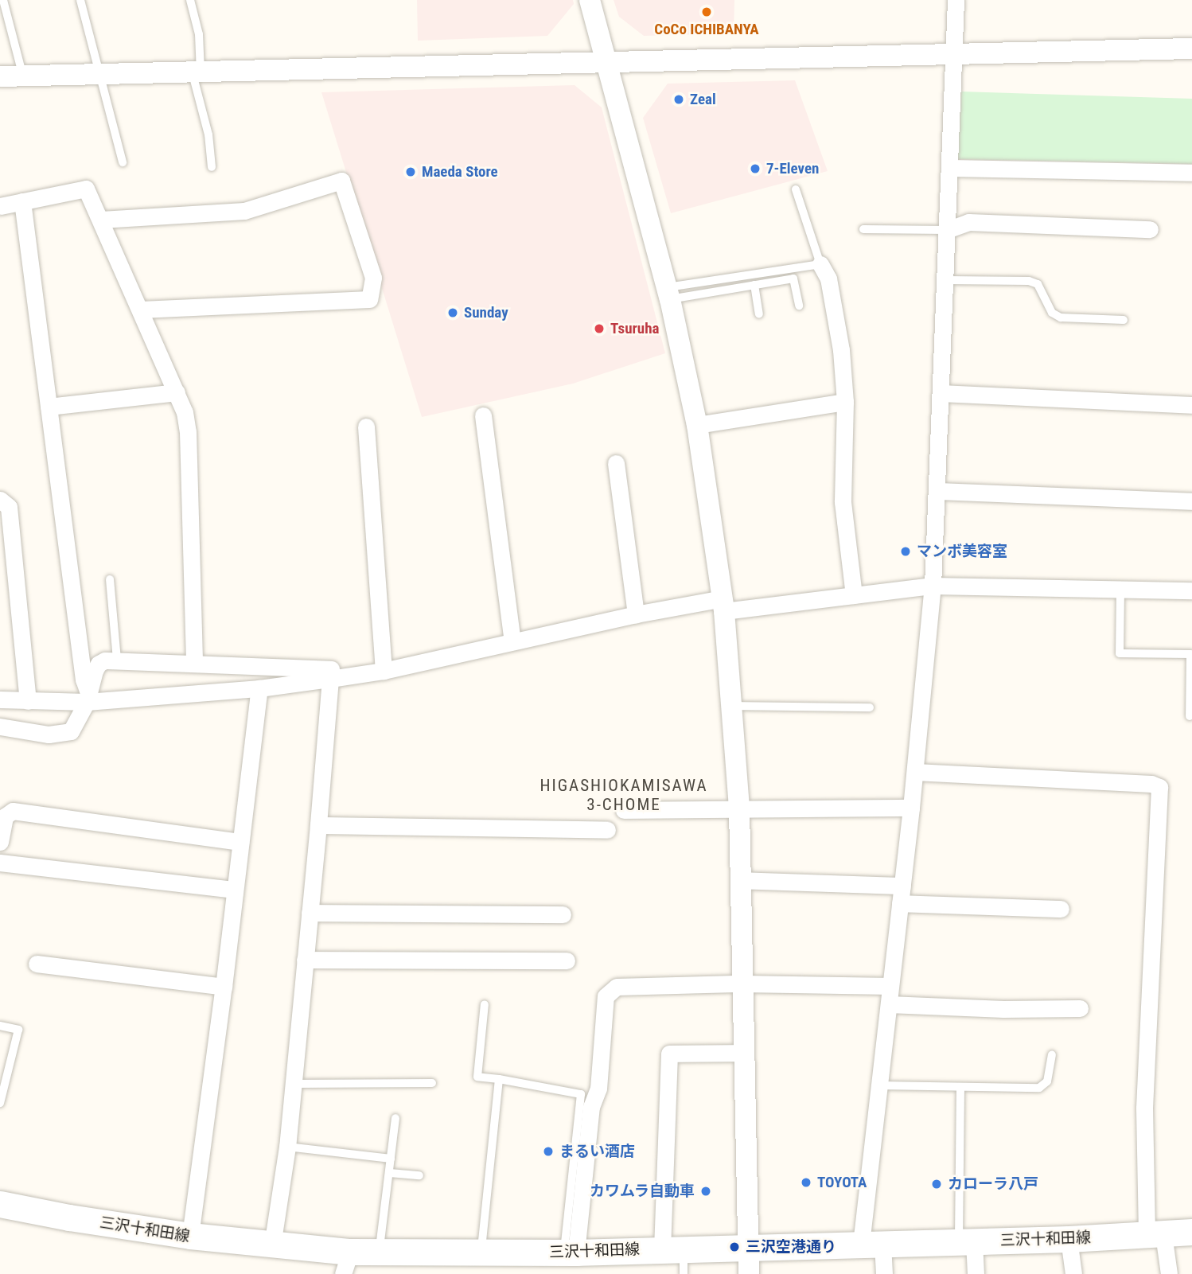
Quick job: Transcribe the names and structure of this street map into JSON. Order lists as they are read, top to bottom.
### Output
{
  "streets": {
    "main road": ["三沢十和田線"]
  },
  "districts": ["HIGASHIOKAMISAWA 3-CHOME"],
  "places": [
    "CoCo ICHIBANYA",
    "Zeal",
    "7-Eleven",
    "Maeda Store",
    "Sunday",
    "Tsuruha",
    "マンボ美容室",
    "まるい酒店",
    "TOYOTA",
    "カローラ八戸",
    "カワムラ自動車",
    "三沢空港通り"
  ]
}
